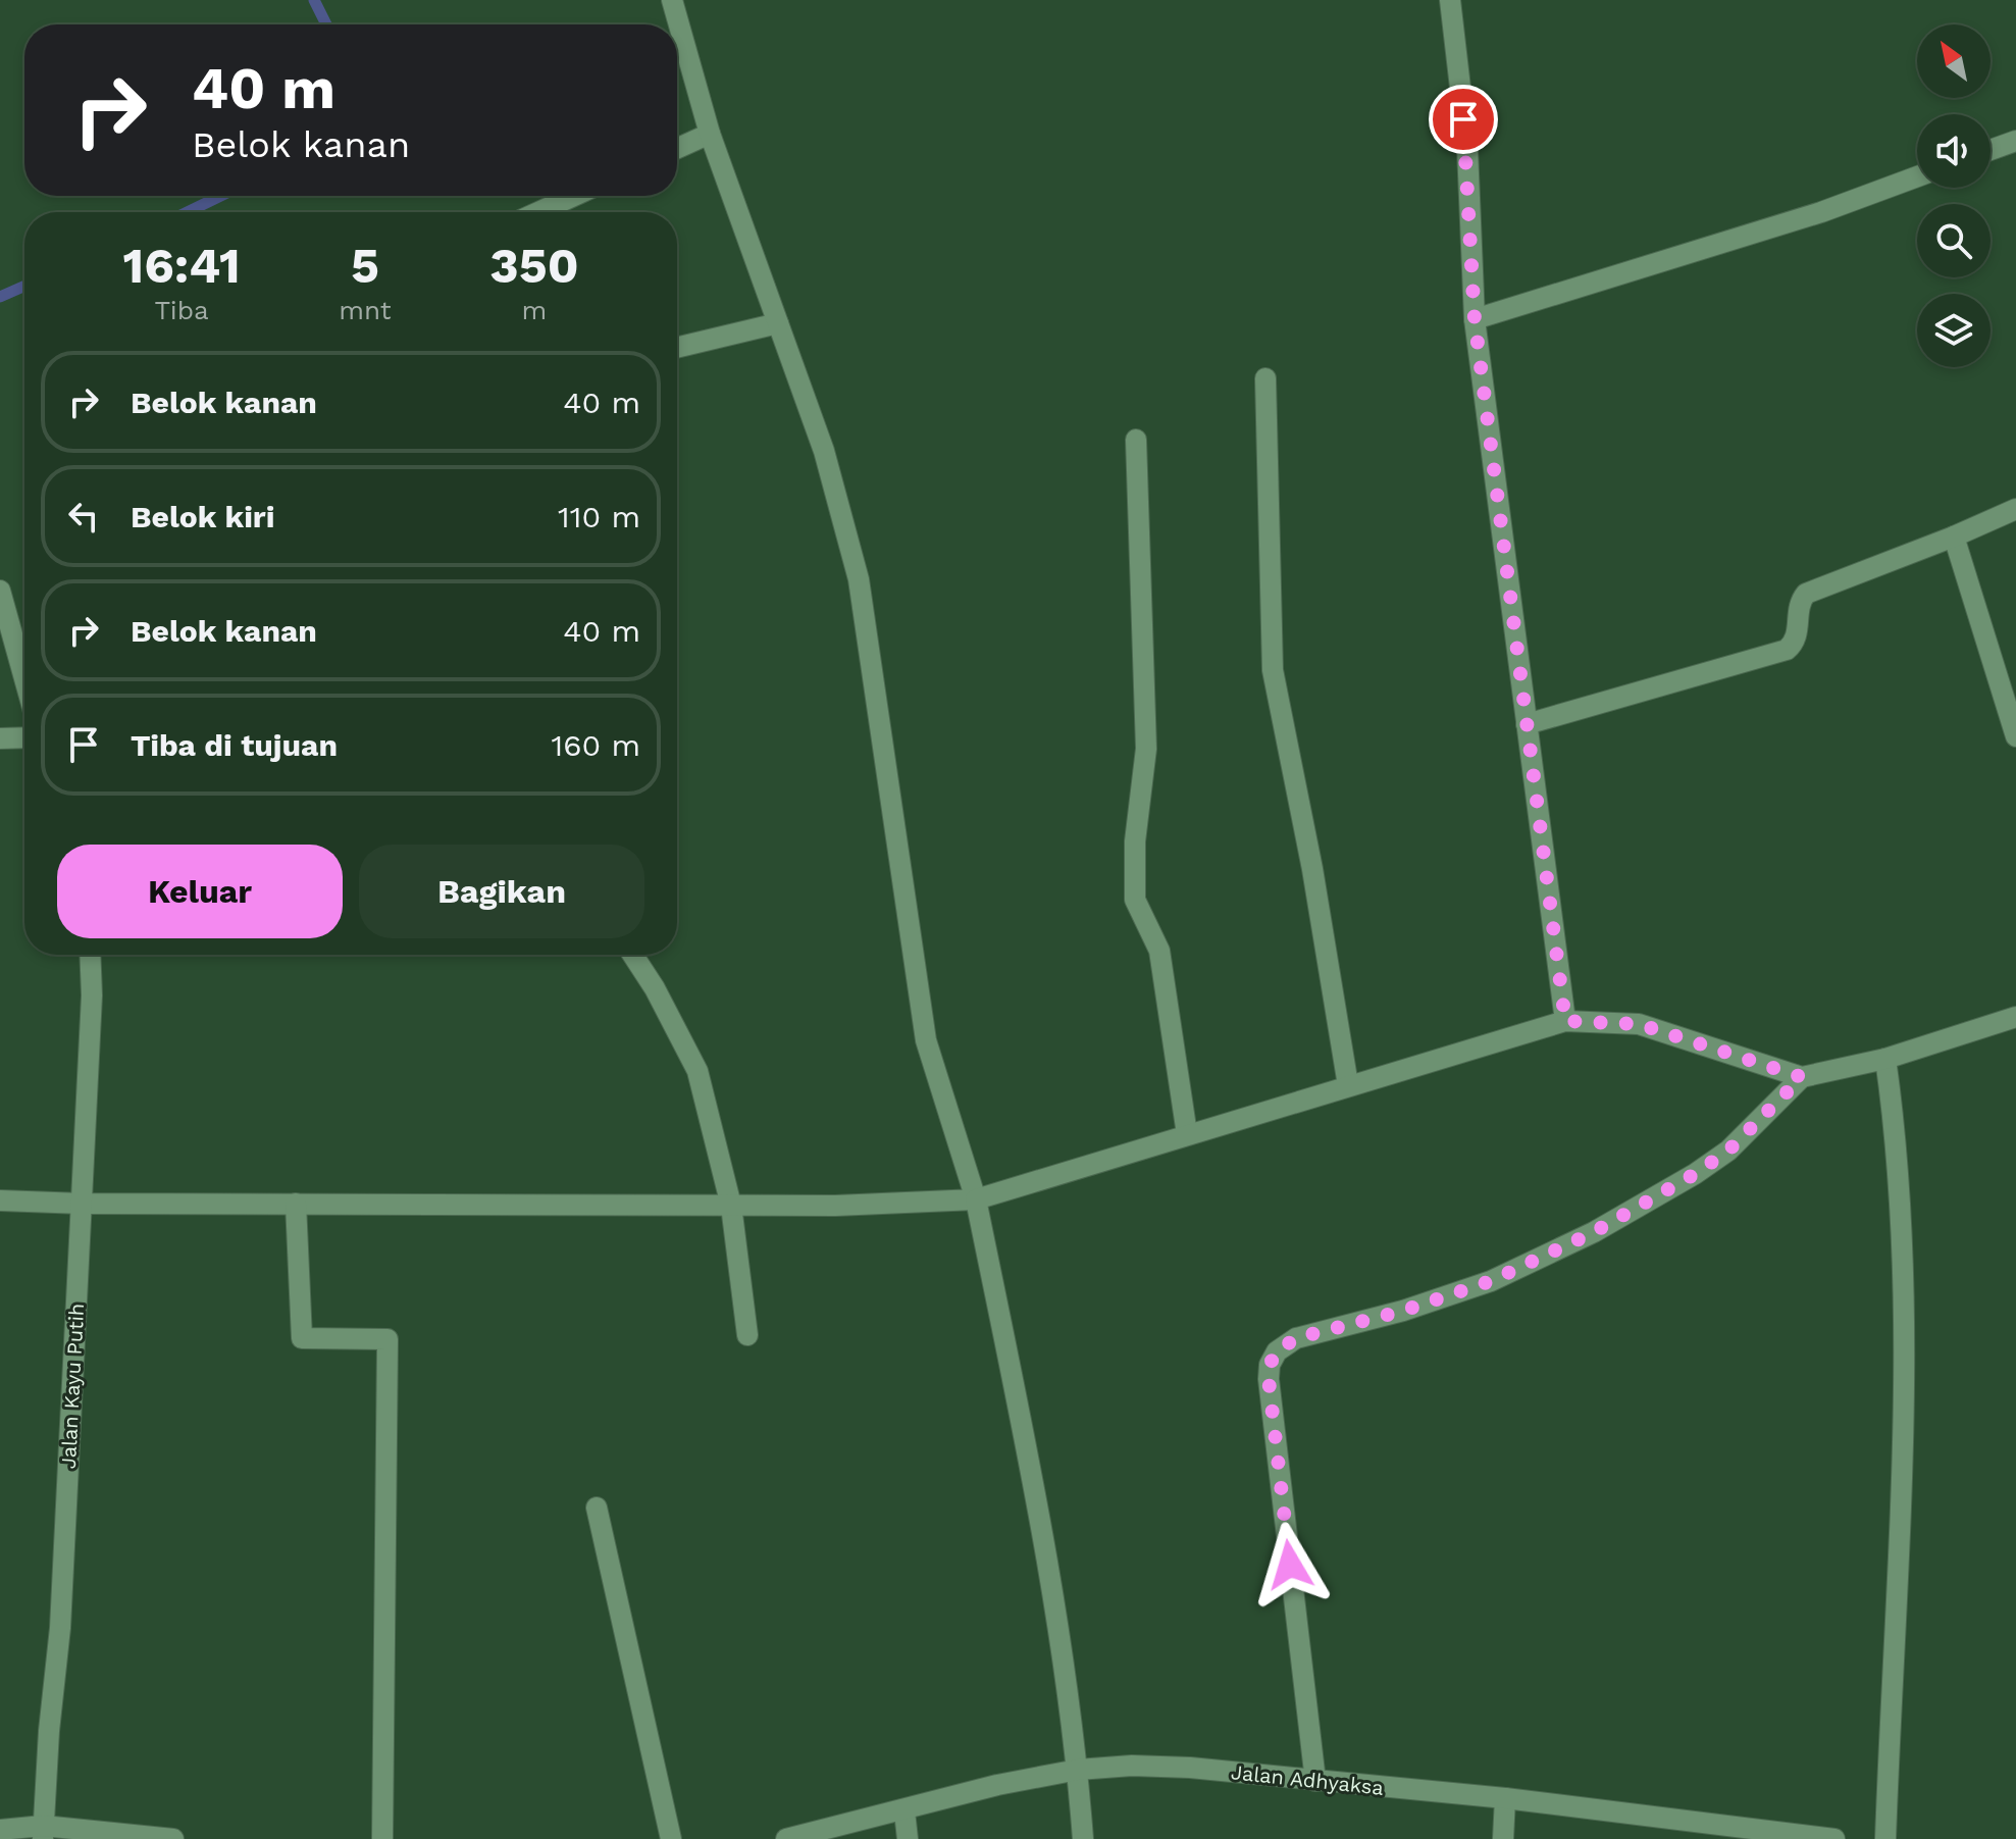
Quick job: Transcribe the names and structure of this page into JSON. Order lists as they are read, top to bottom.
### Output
{
  "streets": {
    "street": ["Jalan Kayu Putih", "Jalan Adhyaksa"]
  },
  "north": "top left",
  "page": {
    "turn": ["40 m", "Belok kanan"],
    "eta": [
      "16:41",
      "Tiba",
      "5",
      "mnt",
      "350",
      "m"
    ],
    "list": [
      {
        "name": "Belok kanan",
        "value": "40 m"
      },
      {
        "name": "Belok kiri",
        "value": "110 m"
      },
      {
        "name": "Belok kanan",
        "value": "40 m"
      },
      {
        "name": "Tiba di tujuan",
        "value": "160 m"
      }
    ],
    "buttons": ["Keluar", "Bagikan"]
  }
}
